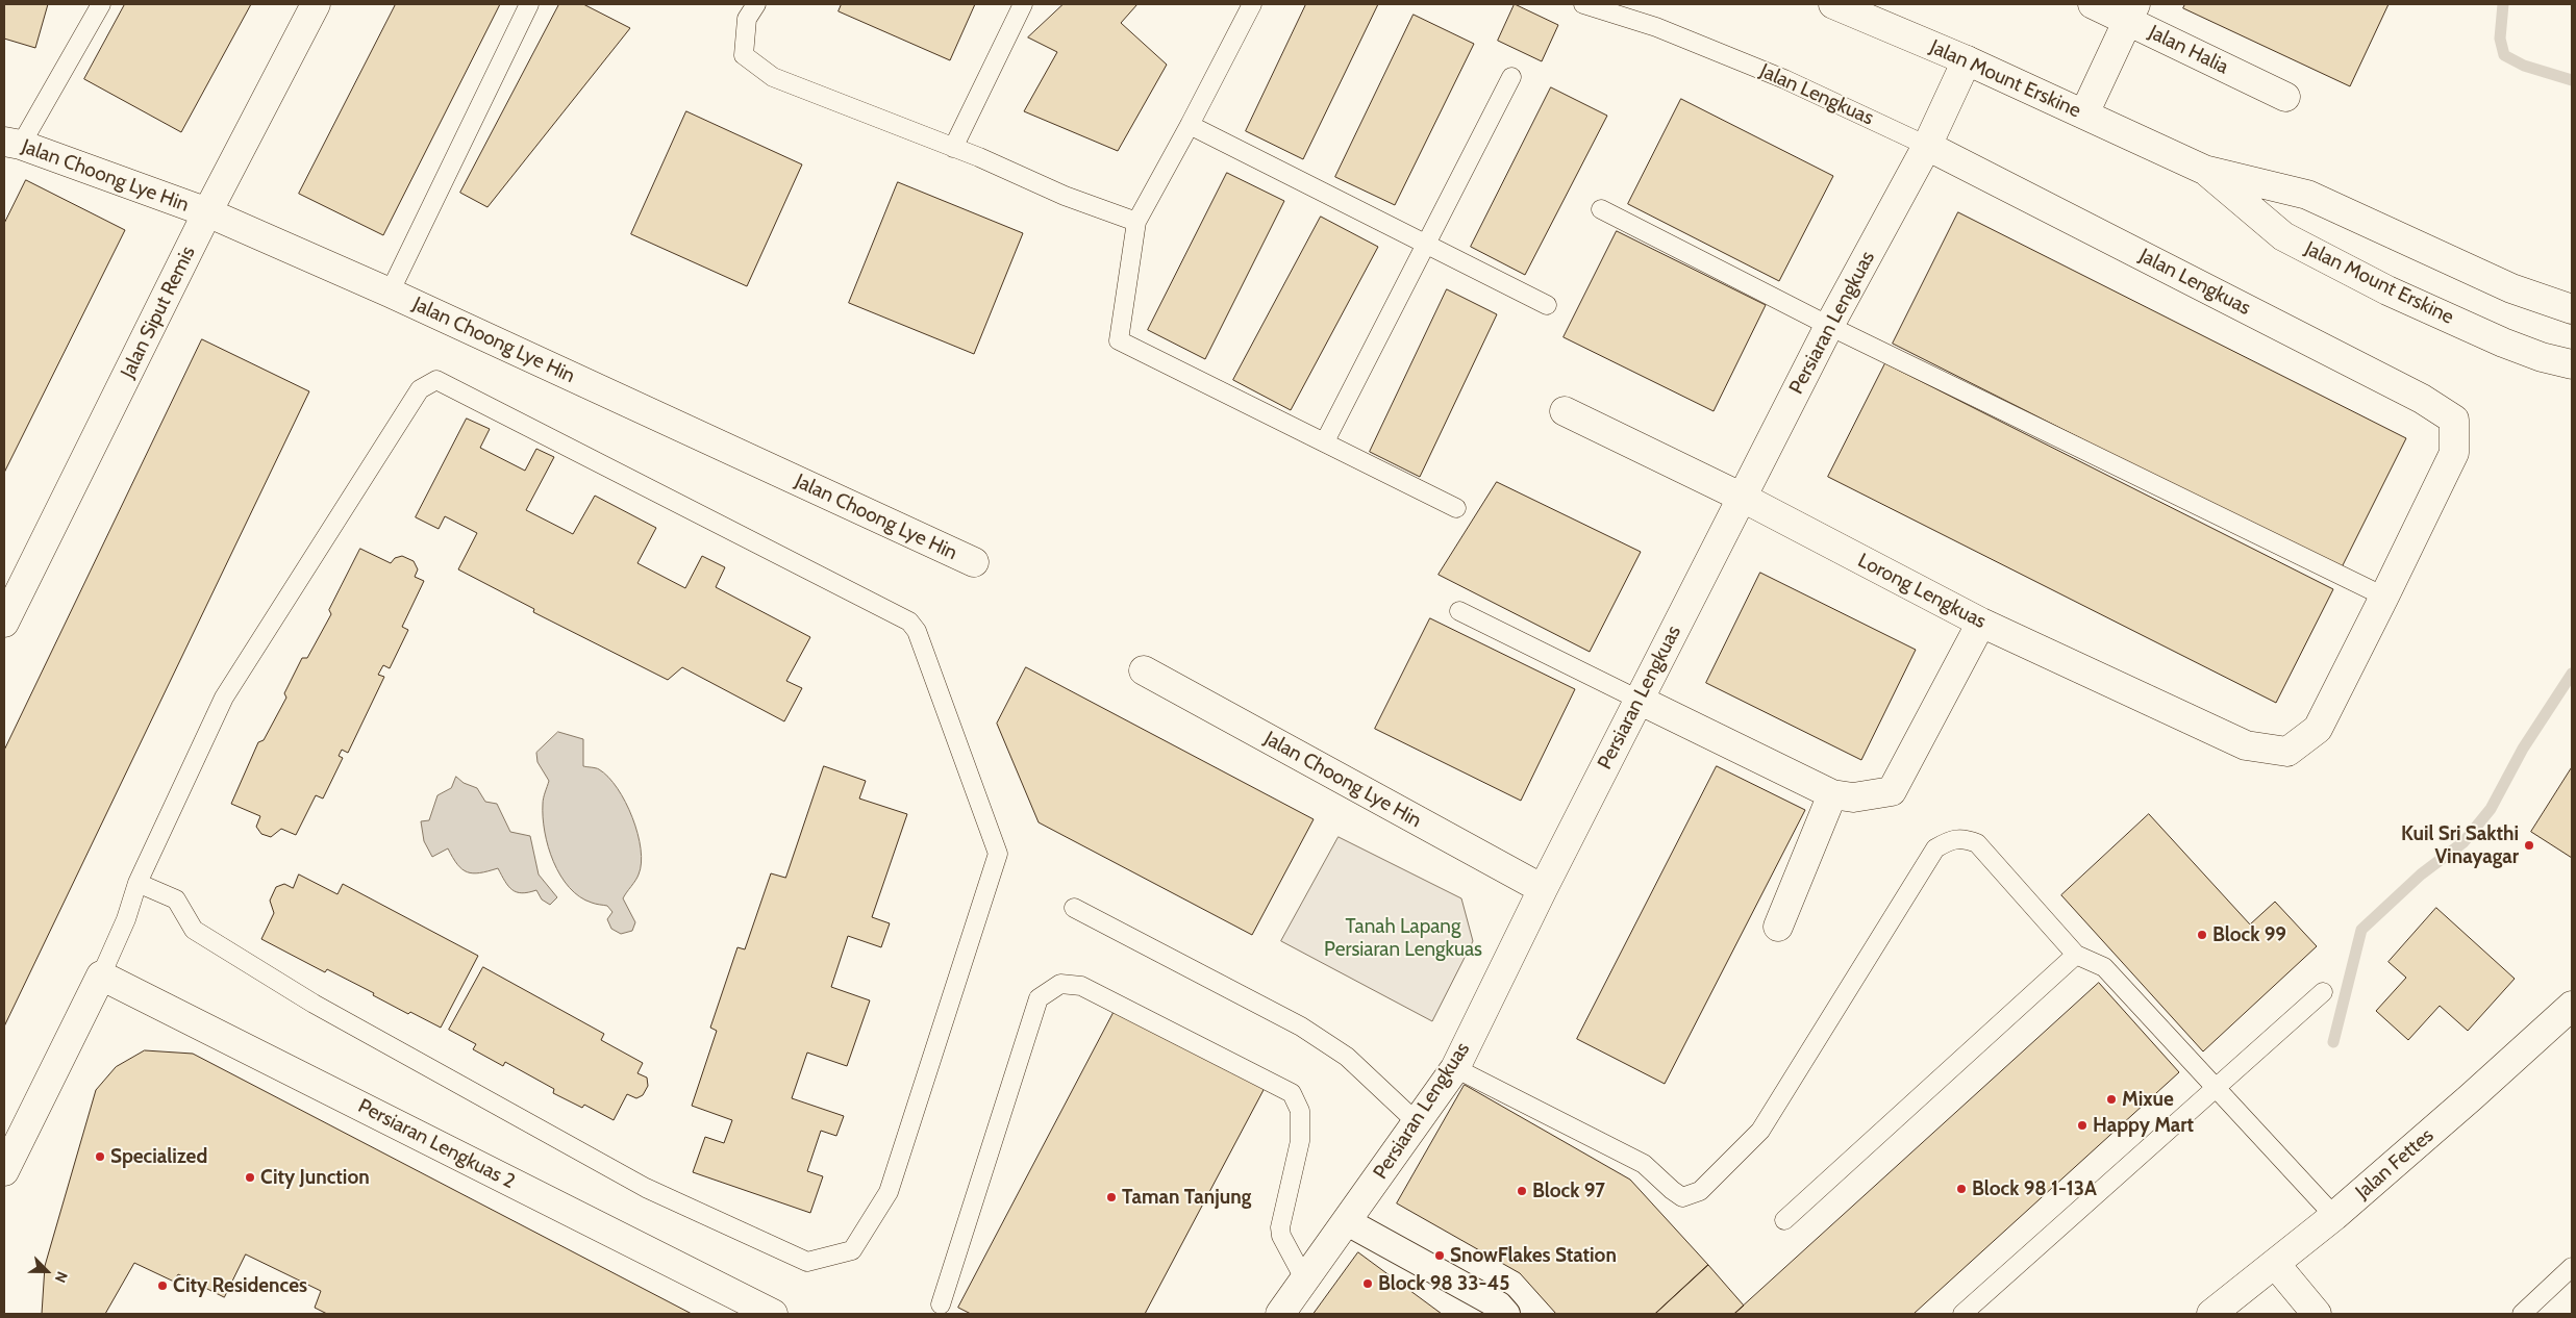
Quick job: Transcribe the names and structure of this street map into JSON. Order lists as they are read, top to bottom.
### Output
{
  "streets": {
    "street": [
      "Jalan Halia",
      "Jalan Mount Erskine",
      "Jalan Lengkuas",
      "Jalan Choong Lye Hin",
      "Jalan Siput Remis",
      "Persiaran Lengkuas",
      "Lorong Lengkuas",
      "Persiaran Lengkuas 2",
      "Jalan Fettes"
    ]
  },
  "crossings": [
    ["Jalan Mount Erskine", "Persiaran Lengkuas"],
    ["Jalan Lengkuas", "Persiaran Lengkuas"],
    ["Jalan Lengkuas", "Lorong Lengkuas"],
    ["Jalan Choong Lye Hin", "Jalan Siput Remis"],
    ["Jalan Choong Lye Hin", "Persiaran Lengkuas"],
    ["Persiaran Lengkuas", "Lorong Lengkuas"]
  ],
  "parks": ["Tanah Lapang Persiaran Lengkuas"],
  "places": [
    "Kuil Sri Sakthi Vinayagar",
    "Block 99",
    "Mixue",
    "Happy Mart",
    "Specialized",
    "City Junction",
    "Block 98 1-13A",
    "Block 97",
    "Taman Tanjung",
    "SnowFlakes Station",
    "Block 98 33-45",
    "City Residences"
  ],
  "north": "bottom right"
}
